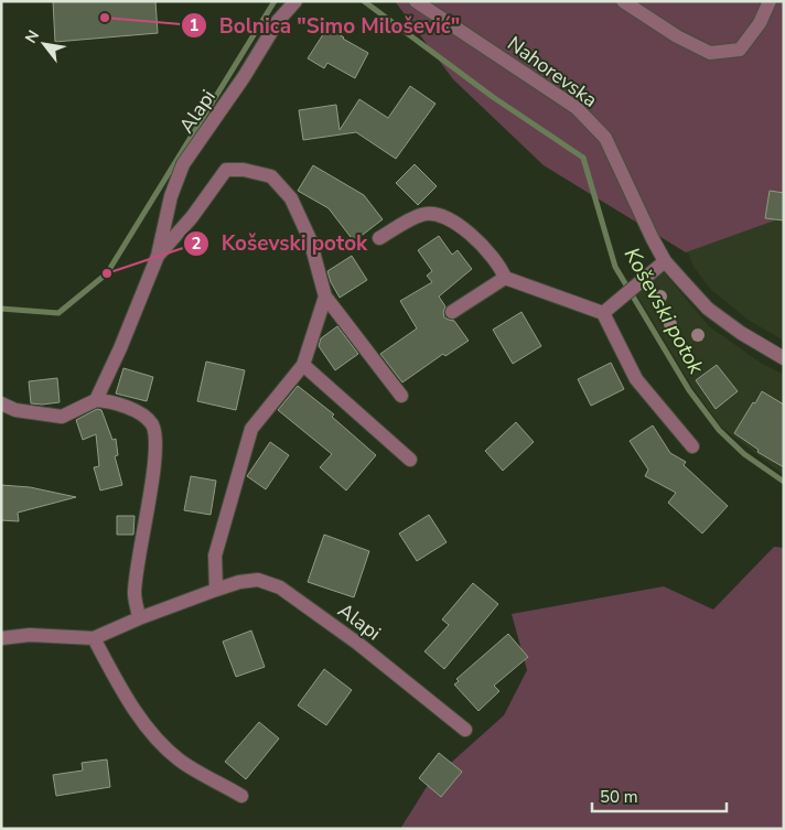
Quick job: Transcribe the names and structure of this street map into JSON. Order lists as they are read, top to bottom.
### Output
{
  "streets": {
    "street": ["Nahorevska", "Alapi"]
  },
  "water": ["Koševski potok"],
  "places": ["Bolnica \"Simo Milošević\"", "Koševski potok"],
  "scale_bar": "50 m",
  "north": "top left"
}
